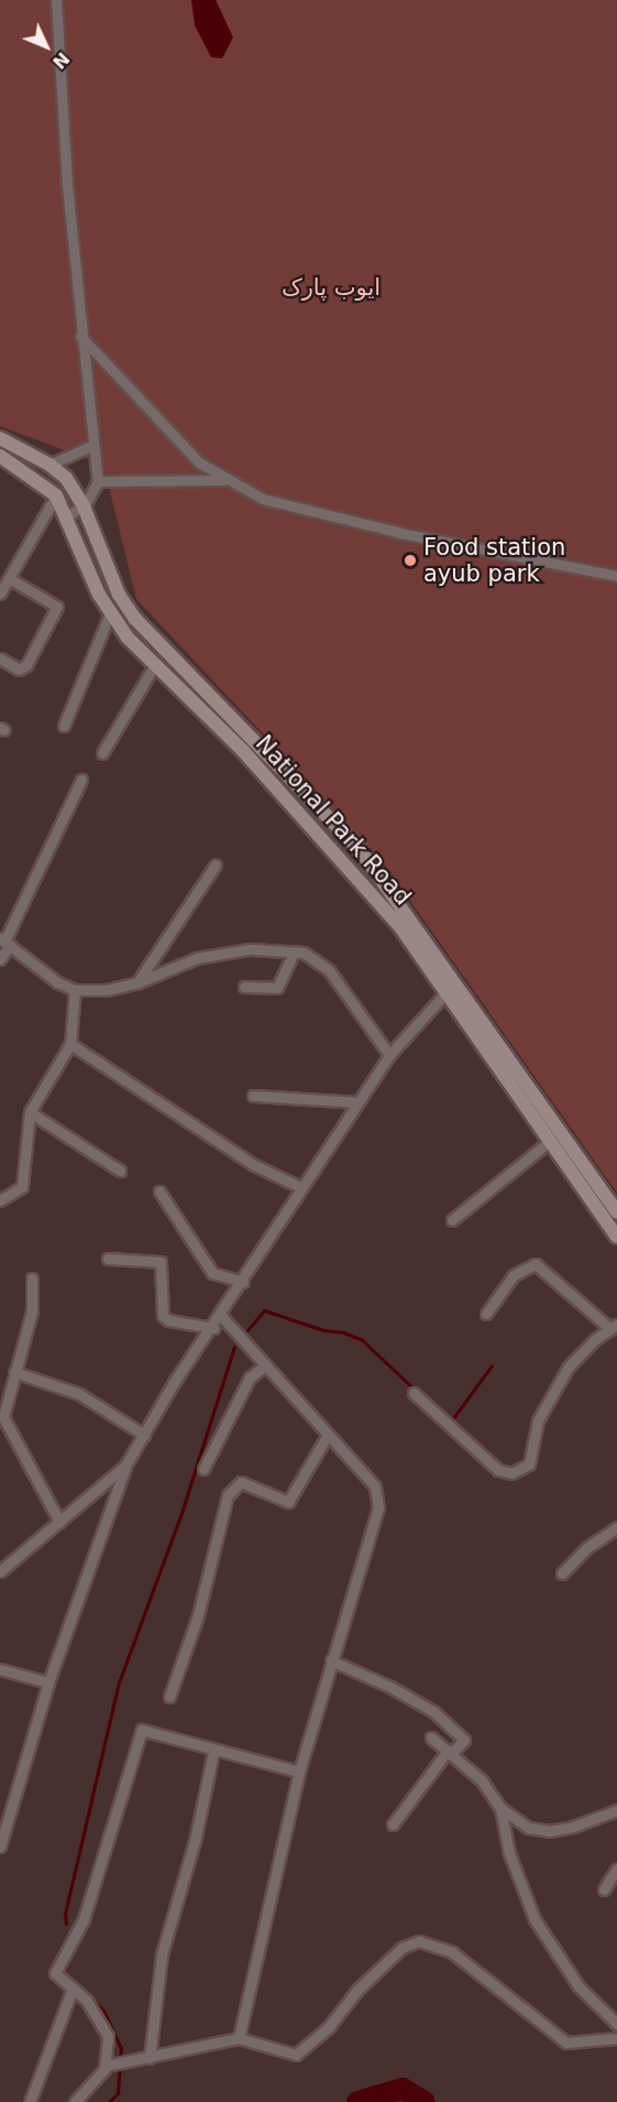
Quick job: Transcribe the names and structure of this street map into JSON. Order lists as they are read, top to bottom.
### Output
{
  "streets": {
    "main road": ["National Park Road"]
  },
  "parks": ["ایوب پارک"],
  "places": ["Food station ayub park"],
  "north": "bottom right"
}
